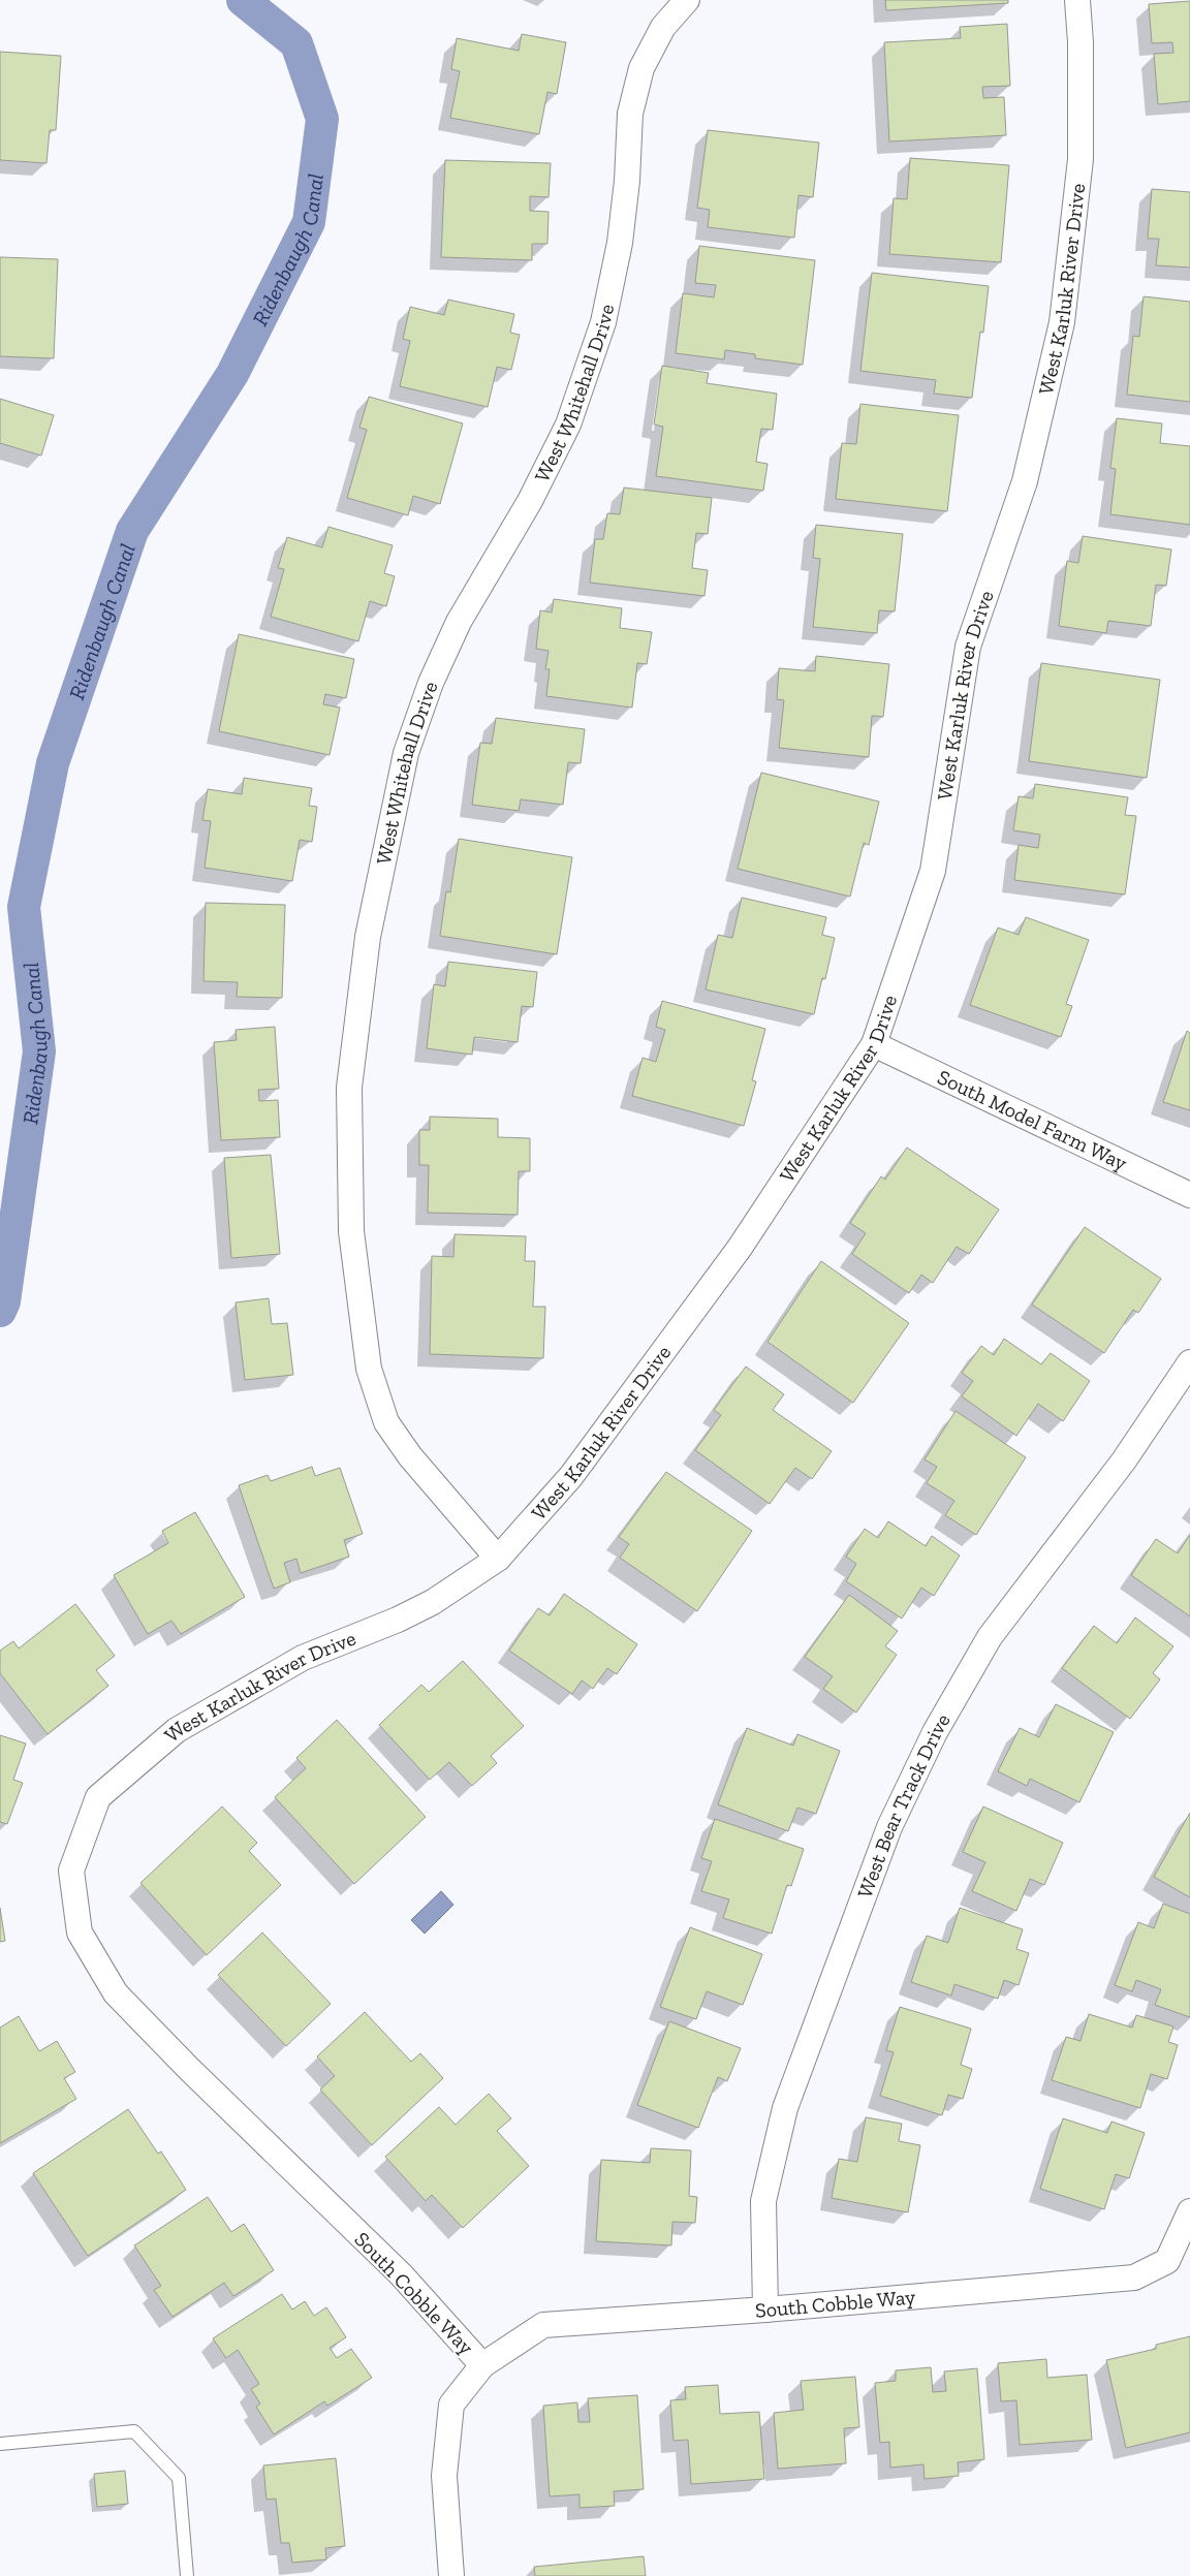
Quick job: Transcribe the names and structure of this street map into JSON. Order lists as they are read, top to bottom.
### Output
{
  "streets": {
    "street": [
      "West Karluk River Drive",
      "West Whitehall Drive",
      "South Model Farm Way",
      "West Bear Track Drive",
      "South Cobble Way"
    ]
  },
  "crossings": [
    ["West Karluk River Drive", "West Whitehall Drive"],
    ["West Karluk River Drive", "South Model Farm Way"],
    ["West Karluk River Drive", "South Cobble Way"],
    ["West Bear Track Drive", "South Cobble Way"]
  ],
  "water": ["Ridenbaugh Canal"]
}
